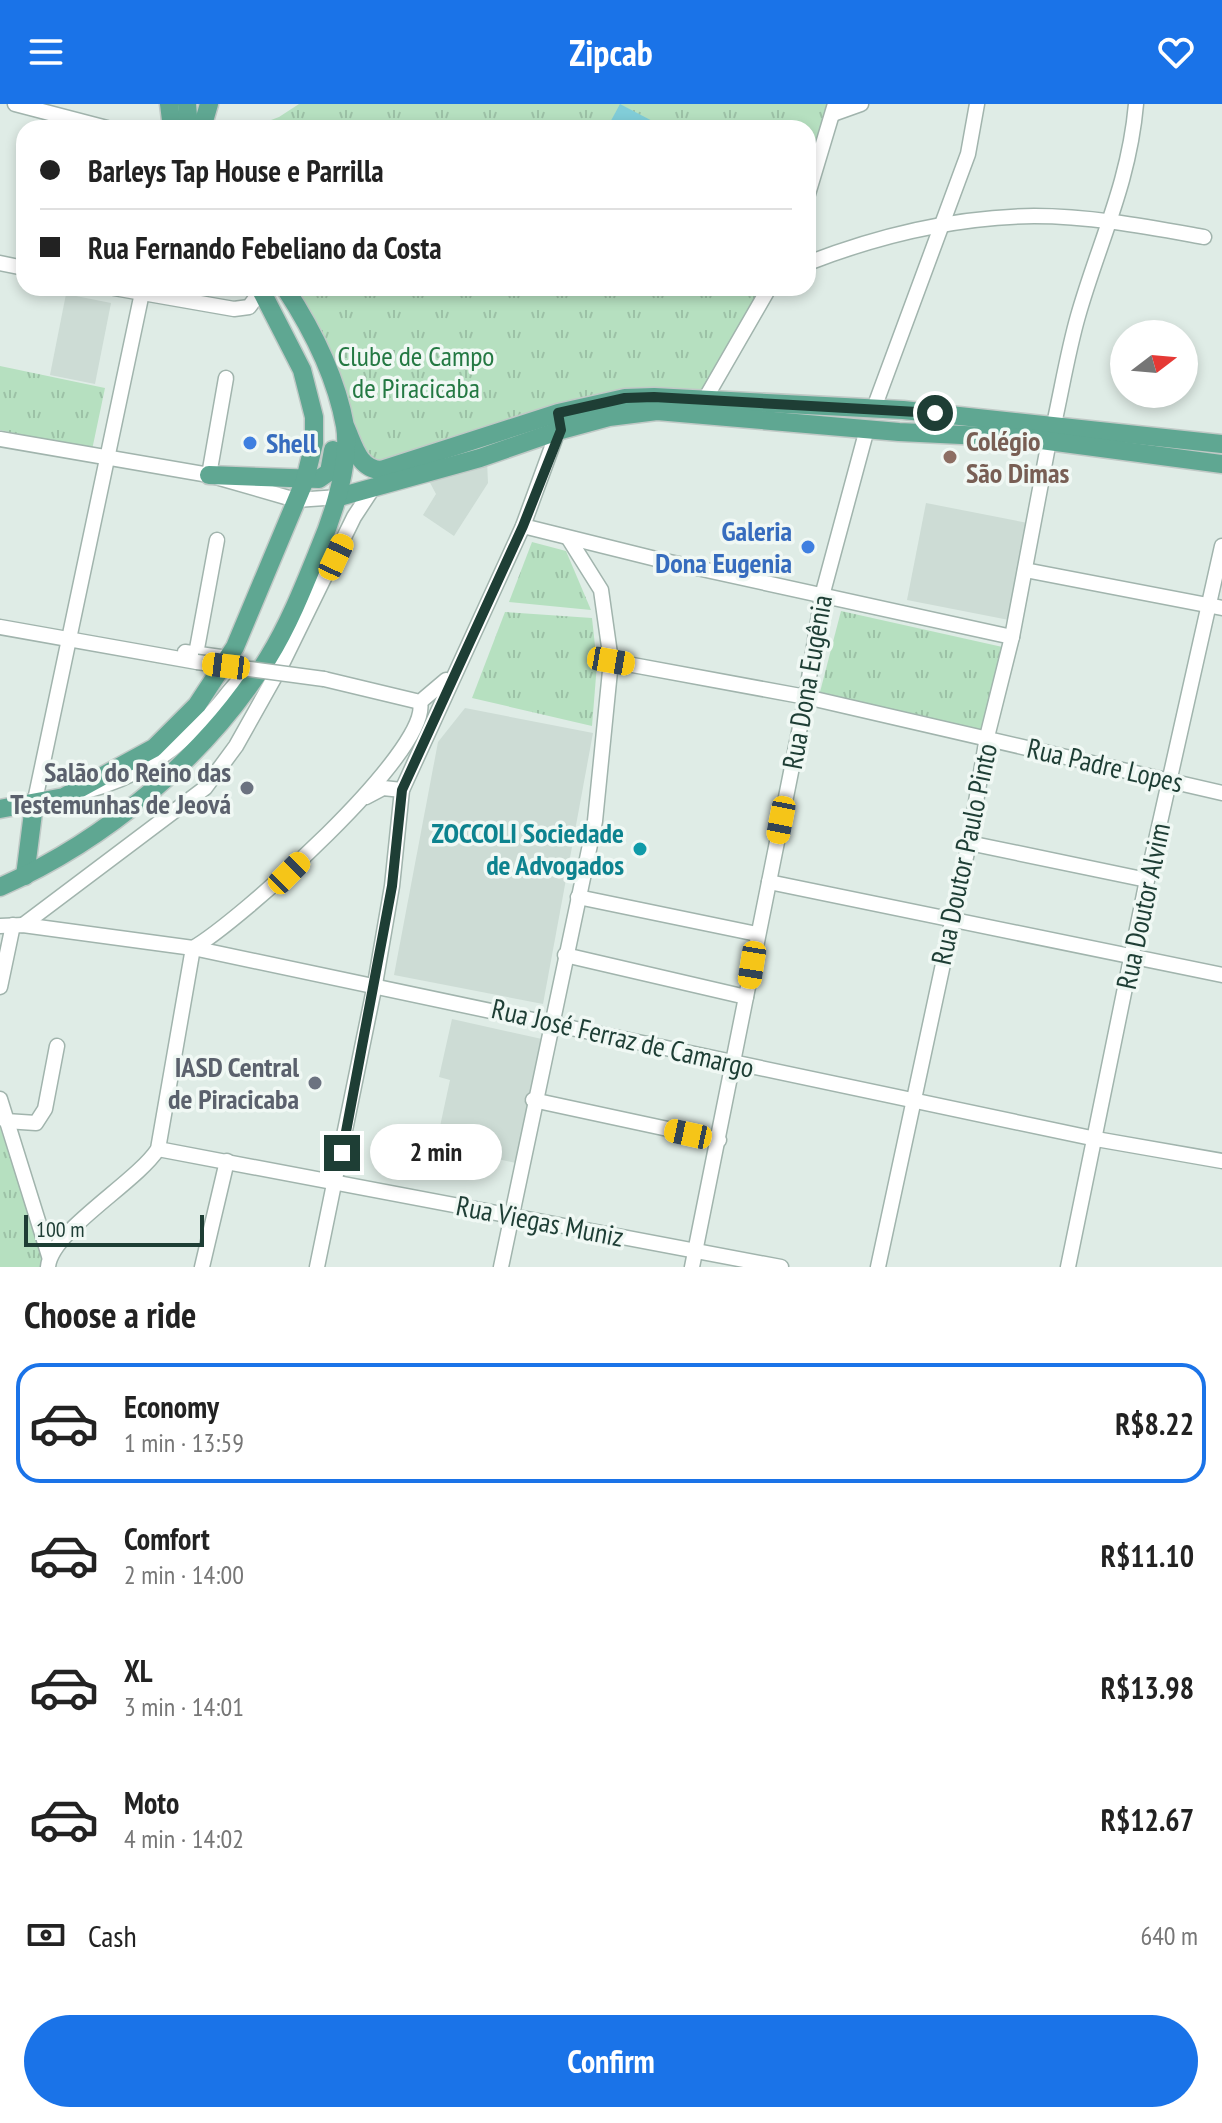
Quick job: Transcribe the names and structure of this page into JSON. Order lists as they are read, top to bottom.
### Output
{
  "streets": {
    "street": [
      "Rua Dona Eugênia",
      "Rua Padre Lopes",
      "Rua Doutor Paulo Pinto",
      "Rua Doutor Alvim",
      "Rua José Ferraz de Camargo",
      "Rua Viegas Muniz"
    ]
  },
  "crossings": [
    ["Rua Dona Eugênia", "Rua Padre Lopes"],
    ["Rua Dona Eugênia", "Rua José Ferraz de Camargo"],
    ["Rua Dona Eugênia", "Rua Viegas Muniz"],
    ["Rua Padre Lopes", "Rua Doutor Paulo Pinto"],
    ["Rua Padre Lopes", "Rua Doutor Alvim"],
    ["Rua Doutor Paulo Pinto", "Rua José Ferraz de Camargo"],
    ["Rua Doutor Alvim", "Rua José Ferraz de Camargo"]
  ],
  "parks": ["Clube de Campo de Piracicaba"],
  "places": [
    "Shell",
    "Colégio São Dimas",
    "Galeria Dona Eugenia",
    "Salão do Reino das Testemunhas de Jeová",
    "ZOCCOLI Sociedade de Advogados",
    "IASD Central de Piracicaba"
  ],
  "scale_bar": "100 m",
  "north": "right",
  "page": {
    "header": "Zipcab",
    "banner": ["Barleys Tap House e Parrilla", "Rua Fernando Febeliano da Costa"],
    "bubble": "2 min",
    "scale": "100 m",
    "heading": "Choose a ride",
    "list": [
      {
        "name": "Economy",
        "note": "1 min · 13:59",
        "value": "R$8.22"
      },
      {
        "name": "Comfort",
        "note": "2 min · 14:00",
        "value": "R$11.10"
      },
      {
        "name": "XL",
        "note": "3 min · 14:01",
        "value": "R$13.98"
      },
      {
        "name": "Moto",
        "note": "4 min · 14:02",
        "value": "R$12.67"
      }
    ],
    "pay": ["Cash", "640 m"],
    "buttons": "Confirm"
  }
}
